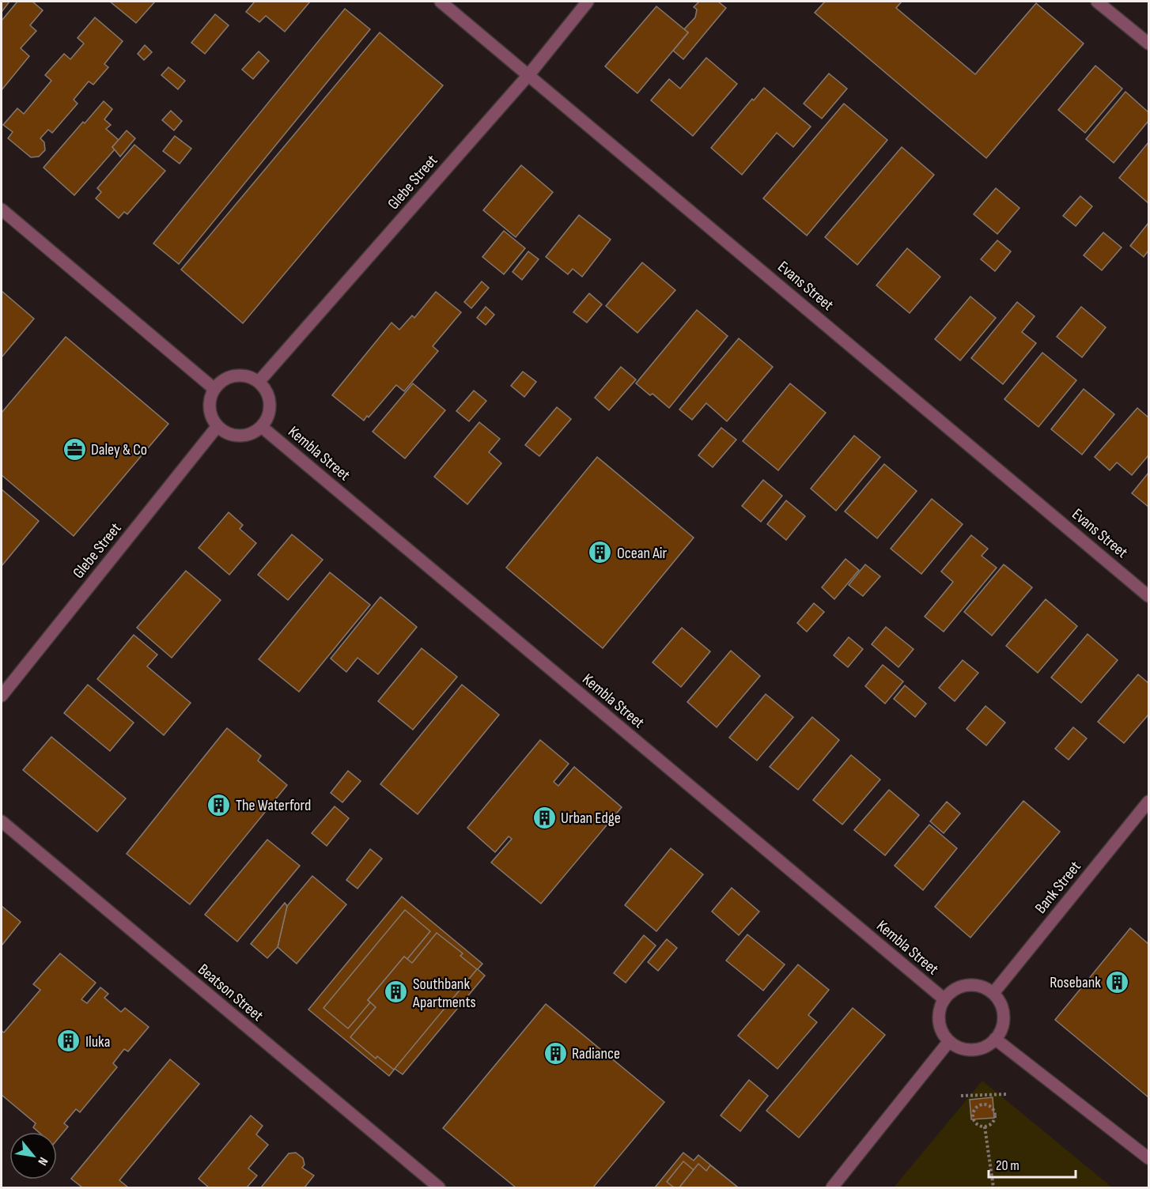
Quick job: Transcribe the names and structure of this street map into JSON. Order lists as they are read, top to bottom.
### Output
{
  "streets": {
    "street": [
      "Glebe Street",
      "Evans Street",
      "Kembla Street",
      "Bank Street",
      "Beatson Street"
    ]
  },
  "crossings": [
    ["Glebe Street", "Evans Street"],
    ["Glebe Street", "Kembla Street"],
    ["Kembla Street", "Bank Street"]
  ],
  "places": {
    "office": ["Daley & Co"],
    "building": [
      "Ocean Air",
      "The Waterford",
      "Urban Edge",
      "Rosebank",
      "Southbank Apartments",
      "Iluka",
      "Radiance"
    ]
  },
  "scale_bar": "20 m",
  "north": "bottom right"
}
